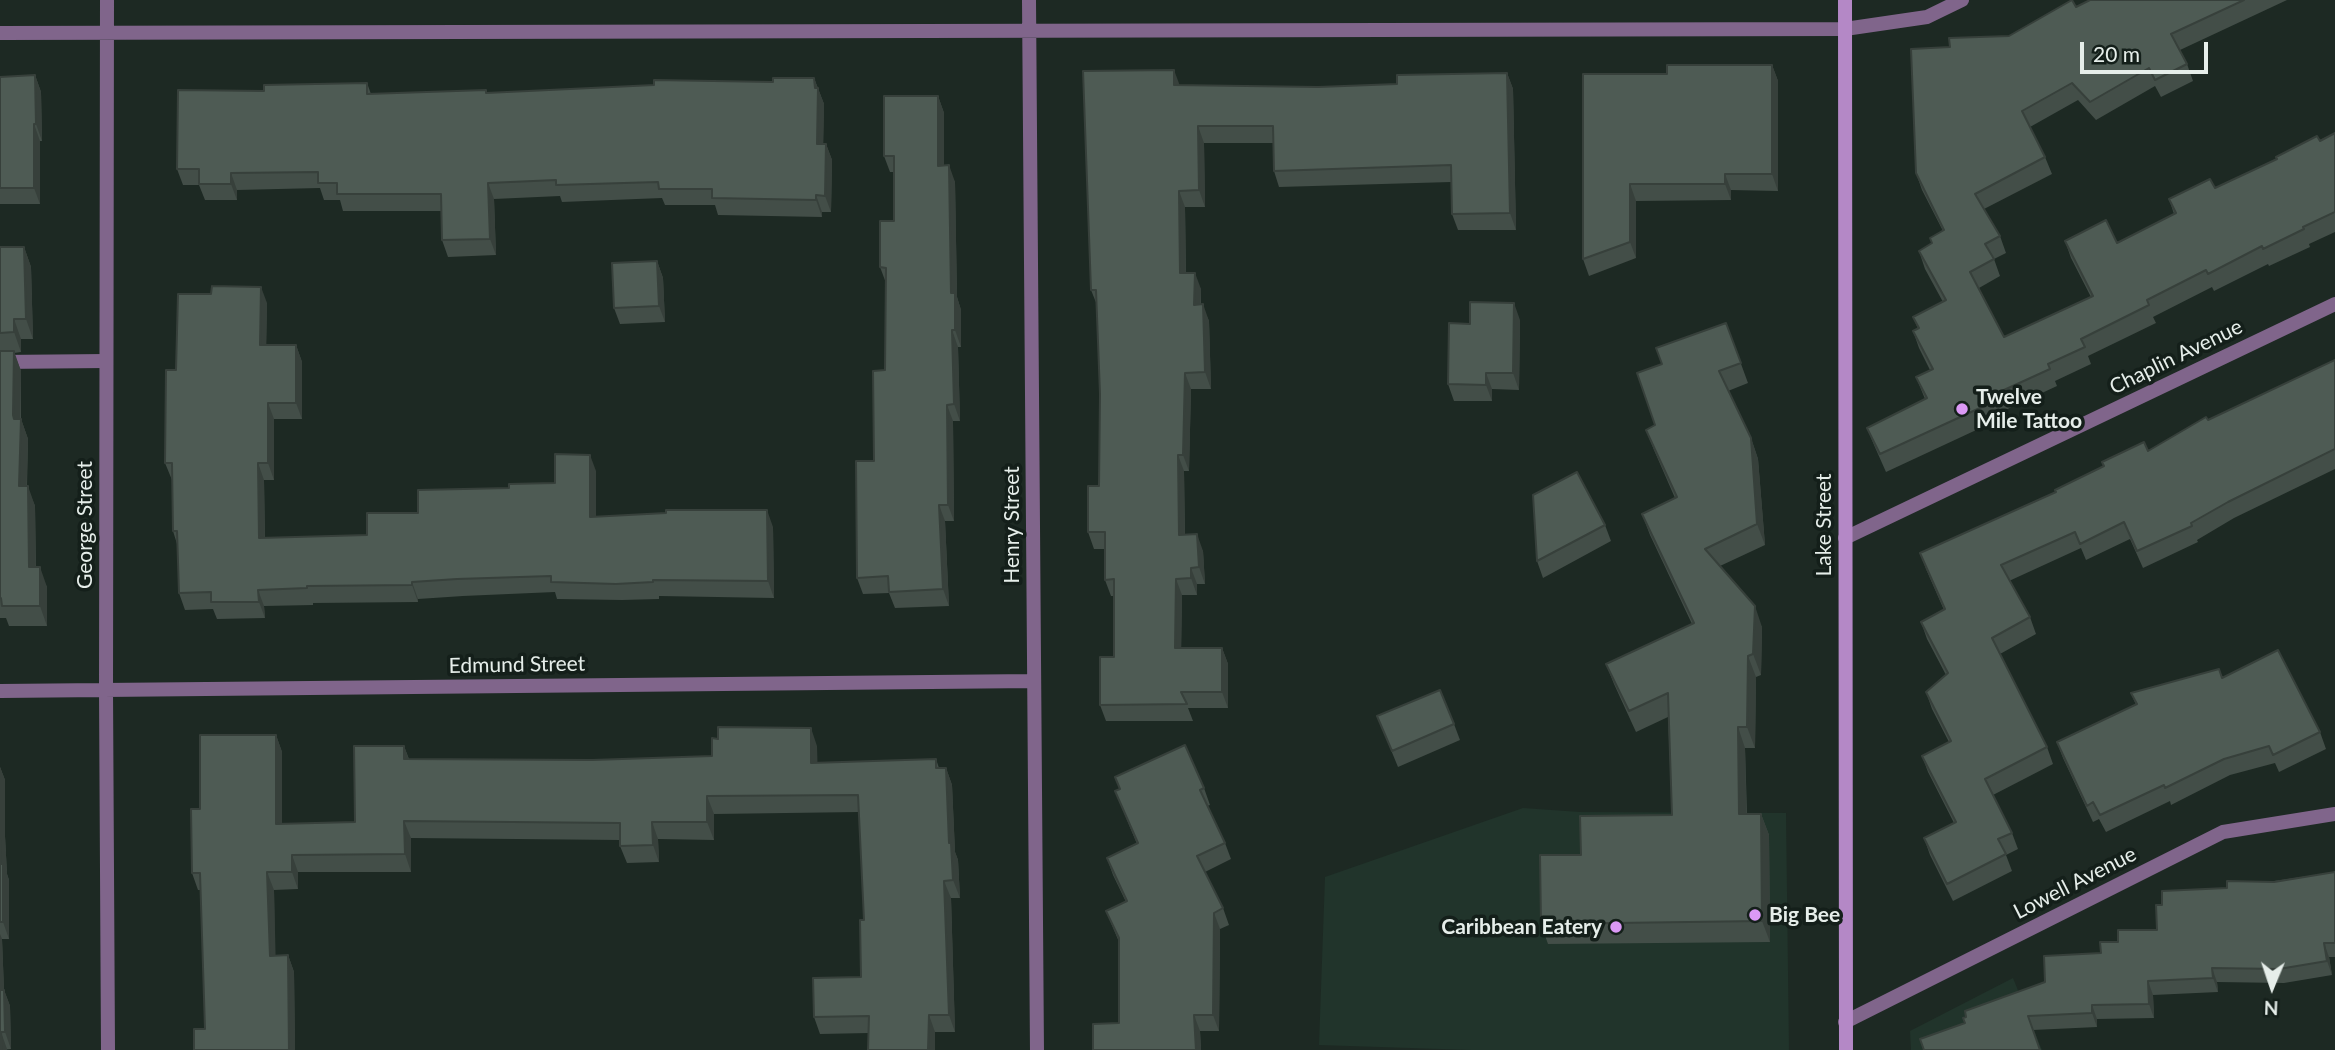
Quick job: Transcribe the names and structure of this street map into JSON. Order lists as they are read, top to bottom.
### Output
{
  "streets": {
    "main road": ["Lake Street"],
    "street": [
      "Chaplin Avenue",
      "George Street",
      "Henry Street",
      "Edmund Street",
      "Lowell Avenue"
    ]
  },
  "crossings": [
    ["Chaplin Avenue", "Lake Street"],
    ["George Street", "Edmund Street"],
    ["Henry Street", "Edmund Street"],
    ["Lake Street", "Lowell Avenue"]
  ],
  "places": ["Twelve Mile Tattoo", "Big Bee", "Caribbean Eatery"],
  "scale_bar": "20 m",
  "north": "bottom"
}
